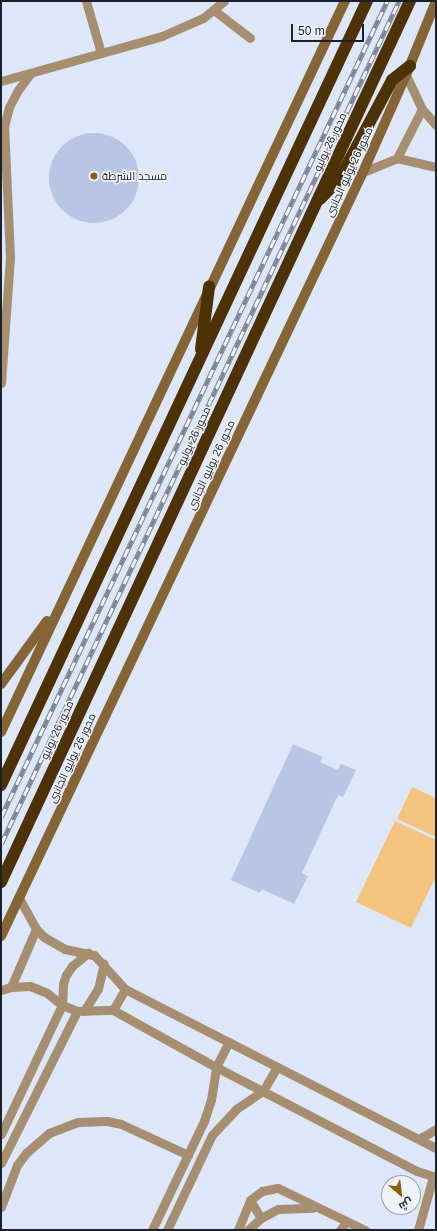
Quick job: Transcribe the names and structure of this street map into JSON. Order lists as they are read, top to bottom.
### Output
{
  "streets": {
    "highway": ["محور 26 يوليو"],
    "main road": ["محور 26 يوليو الجانبى"]
  },
  "places": ["مسجد الشرطة"],
  "scale_bar": "50 m",
  "north": "bottom right"
}
